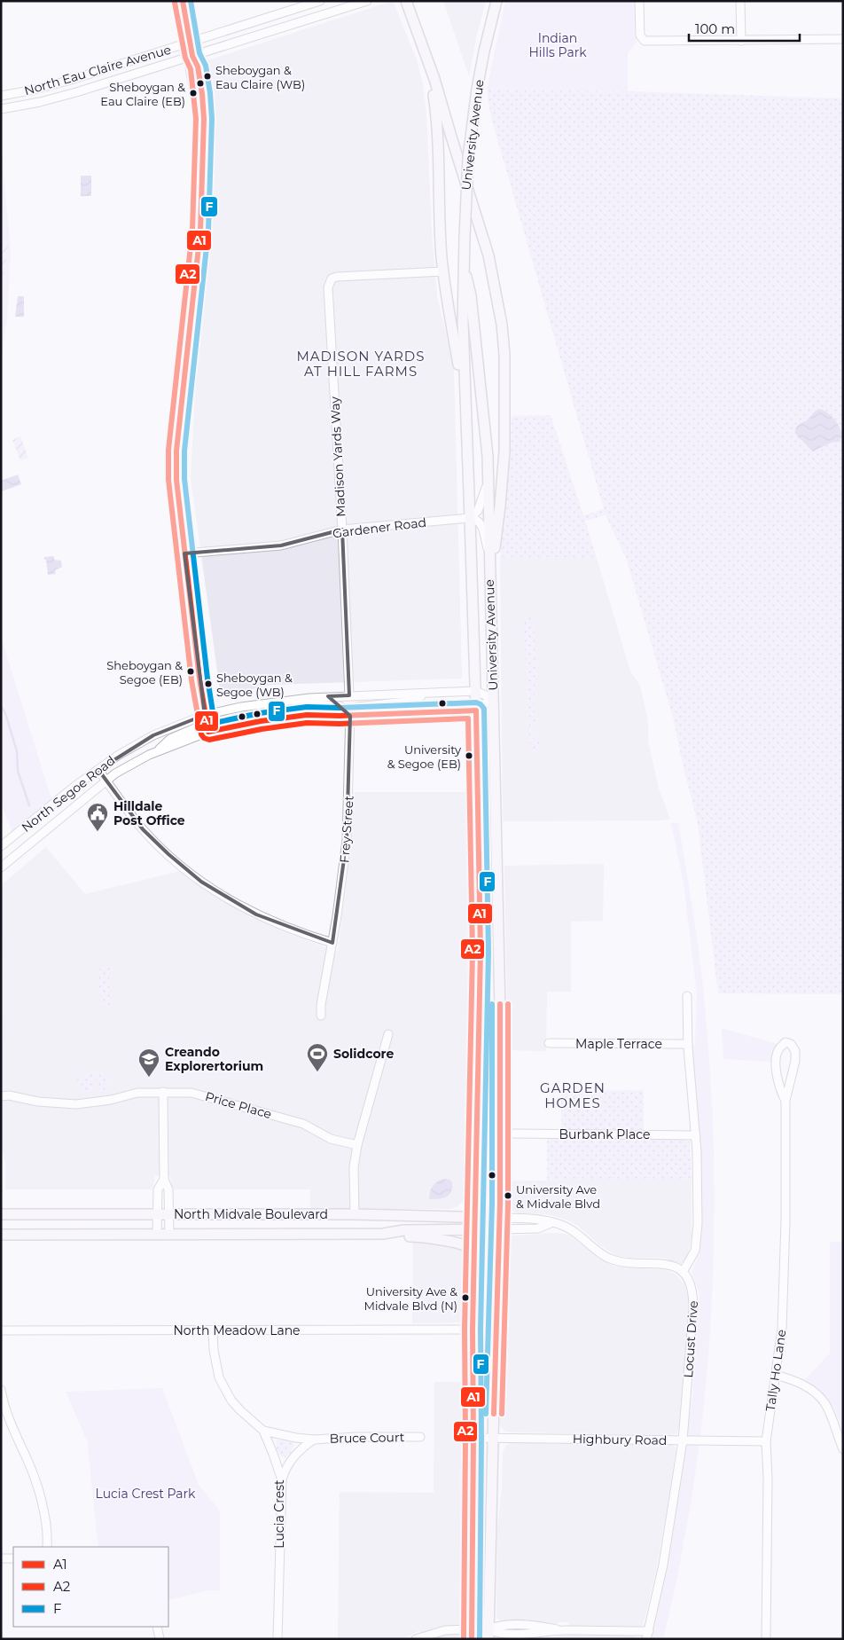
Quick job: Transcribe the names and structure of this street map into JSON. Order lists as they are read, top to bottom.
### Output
{
  "streets": {
    "main road": ["University Avenue", "North Midvale Boulevard"],
    "street": [
      "North Eau Claire Avenue",
      "Madison Yards Way",
      "Gardener Road",
      "North Segoe Road",
      "Frey Street",
      "Maple Terrace",
      "Price Place",
      "Burbank Place",
      "North Meadow Lane",
      "Locust Drive",
      "Tally Ho Lane",
      "Bruce Court",
      "Highbury Road",
      "Lucia Crest"
    ]
  },
  "crossings": [
    ["University Avenue", "Gardener Road"],
    ["University Avenue", "North Segoe Road"],
    ["University Avenue", "North Midvale Boulevard"],
    ["University Avenue", "North Meadow Lane"],
    ["University Avenue", "Highbury Road"],
    ["Madison Yards Way", "Gardener Road"],
    ["Madison Yards Way", "North Segoe Road"],
    ["North Segoe Road", "Frey Street"],
    ["North Meadow Lane", "Lucia Crest"],
    ["Locust Drive", "Highbury Road"],
    ["Tally Ho Lane", "Highbury Road"],
    ["Bruce Court", "Lucia Crest"]
  ],
  "districts": ["MADISON YARDS AT HILL FARMS", "GARDEN HOMES"],
  "parks": ["Indian Hills Park", "Lucia Crest Park"],
  "places": {
    "other": [
      "Sheboygan & Eau Claire (WB)",
      "Sheboygan & Eau Claire (EB)",
      "Sheboygan & Segoe (EB)",
      "Sheboygan & Segoe (WB)",
      "University & Segoe (EB)",
      "University Ave & Midvale Blvd",
      "University Ave & Midvale Blvd (N)"
    ],
    "public building": ["Hilldale Post Office"],
    "sports": ["Solidcore"],
    "school or university": ["Creando Explorertorium"]
  },
  "lines": ["transit line A1", "transit line F", "transit line A2"],
  "legend": ["A1", "A2", "F"],
  "scale_bar": "100 m"
}
